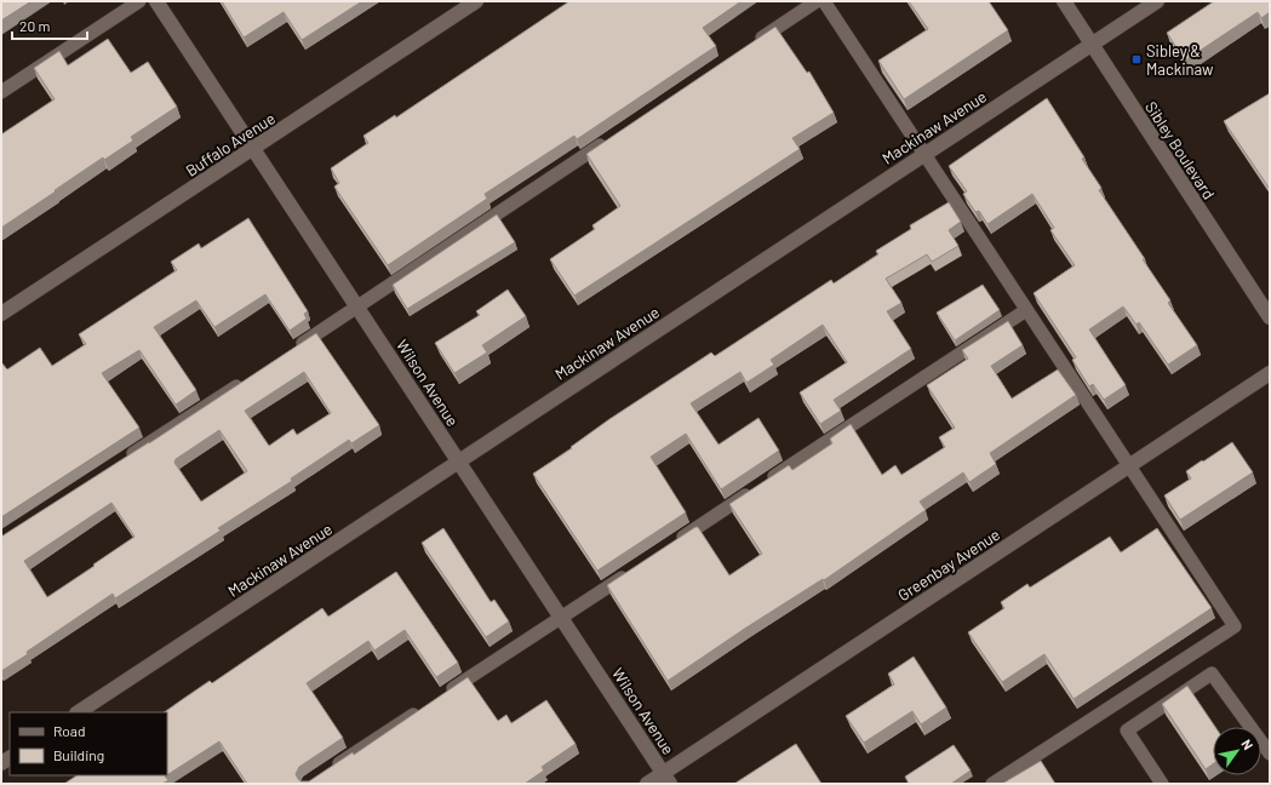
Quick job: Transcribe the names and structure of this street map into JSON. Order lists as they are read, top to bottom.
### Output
{
  "streets": {
    "street": [
      "Mackinaw Avenue",
      "Buffalo Avenue",
      "Sibley Boulevard",
      "Wilson Avenue",
      "Greenbay Avenue"
    ]
  },
  "crossings": [
    ["Mackinaw Avenue", "Sibley Boulevard"],
    ["Mackinaw Avenue", "Wilson Avenue"],
    ["Buffalo Avenue", "Wilson Avenue"],
    ["Wilson Avenue", "Greenbay Avenue"]
  ],
  "places": {
    "transit": ["Sibley & Mackinaw"]
  },
  "legend": ["Road", "Building"],
  "scale_bar": "20 m",
  "north": "top right"
}
